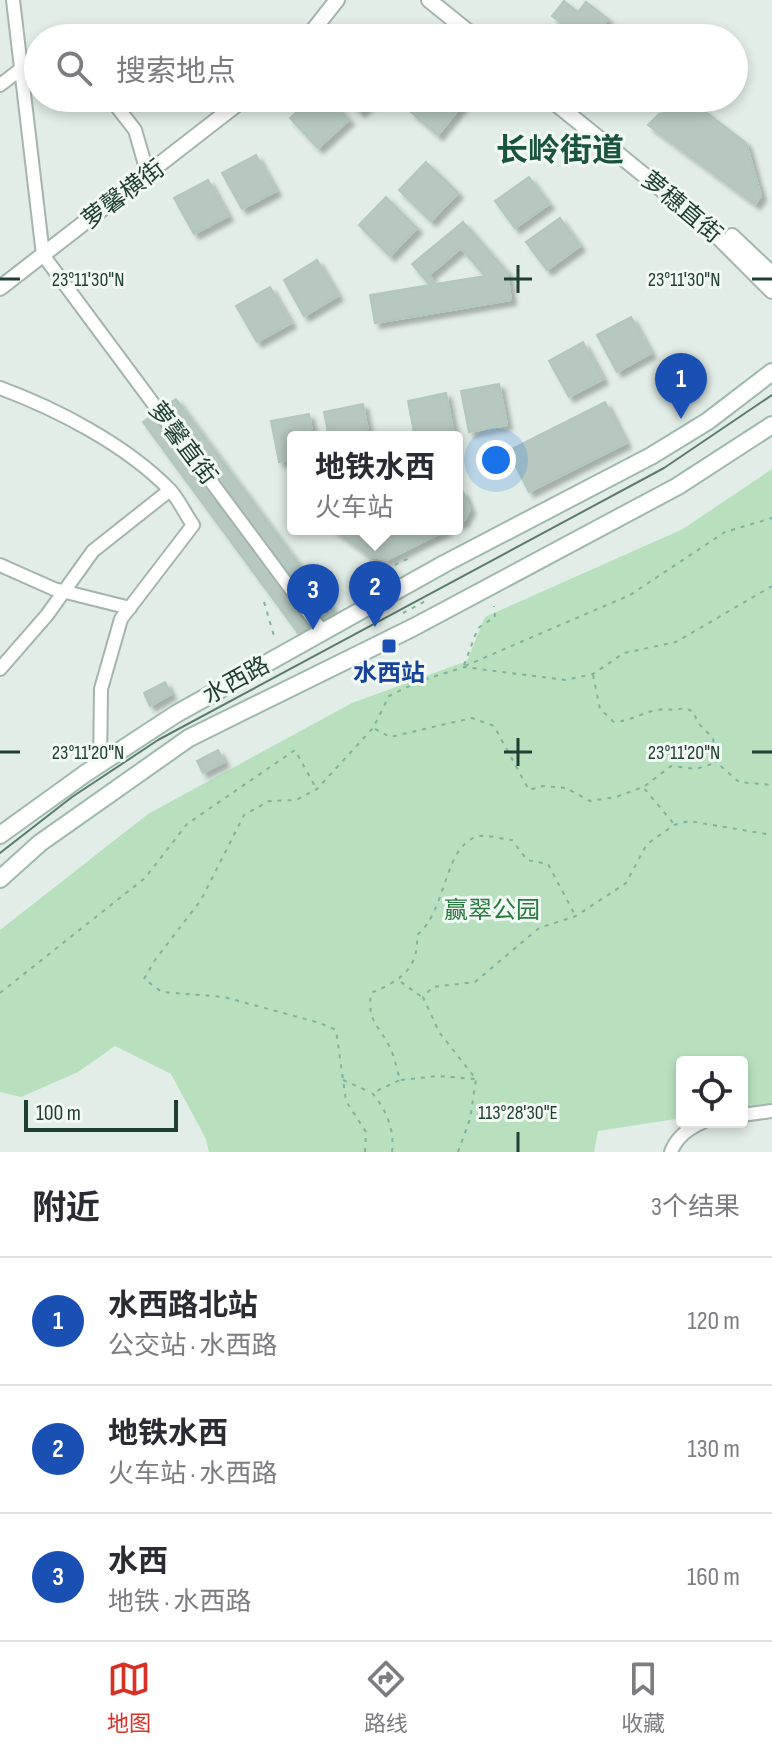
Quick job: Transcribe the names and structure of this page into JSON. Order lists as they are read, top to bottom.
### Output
{
  "streets": {
    "main road": ["水西路"],
    "street": ["萝馨横街", "萝穗直街", "萝馨直街"]
  },
  "crossings": [
    ["萝馨横街", "萝馨直街"],
    ["萝馨直街", "水西路"]
  ],
  "districts": ["长岭街道"],
  "parks": ["赢翠公园"],
  "places": {
    "transit": ["水西站"]
  },
  "scale_bar": "100 m",
  "page": {
    "search": "搜索地点",
    "pins": ["1", "2", "3"],
    "popup": ["地铁水西", "火车站"],
    "scale": "100 m",
    "heading": ["附近", "3个结果"],
    "list": [
      {
        "mark": "1",
        "name": "水西路北站",
        "note": "公交站 · 水西路",
        "value": "120 m"
      },
      {
        "mark": "2",
        "name": "地铁水西",
        "note": "火车站 · 水西路",
        "value": "130 m"
      },
      {
        "mark": "3",
        "name": "水西",
        "note": "地铁 · 水西路",
        "value": "160 m"
      }
    ],
    "nav": ["地图", "路线", "收藏"]
  },
  "coordinates": ["23°11'30\"N", "23°11'20\"N", "113°28'30\"E"]
}
